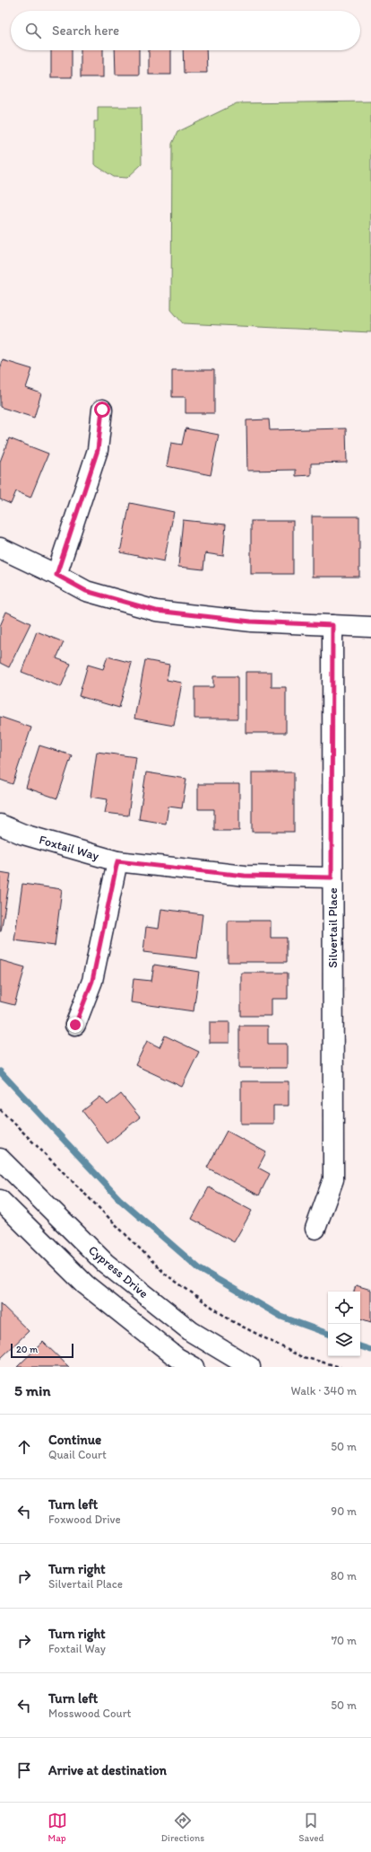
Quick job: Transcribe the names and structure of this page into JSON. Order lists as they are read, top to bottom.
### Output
{
  "streets": {
    "street": ["Foxtail Way", "Silvertail Place", "Cypress Drive"]
  },
  "crossings": [
    ["Foxtail Way", "Silvertail Place"]
  ],
  "scale_bar": "20 m",
  "page": {
    "search": "Search here",
    "scale": "20 m",
    "heading": ["5 min", "Walk · 340 m"],
    "list": [
      ["Continue", "Quail Court", "50 m"],
      ["Turn left", "Foxwood Drive", "90 m"],
      ["Turn right", "Silvertail Place", "80 m"],
      ["Turn right", "Foxtail Way", "70 m"],
      ["Turn left", "Mosswood Court", "50 m"],
      "Arrive at destination"
    ],
    "nav": ["Map", "Directions", "Saved"]
  }
}
